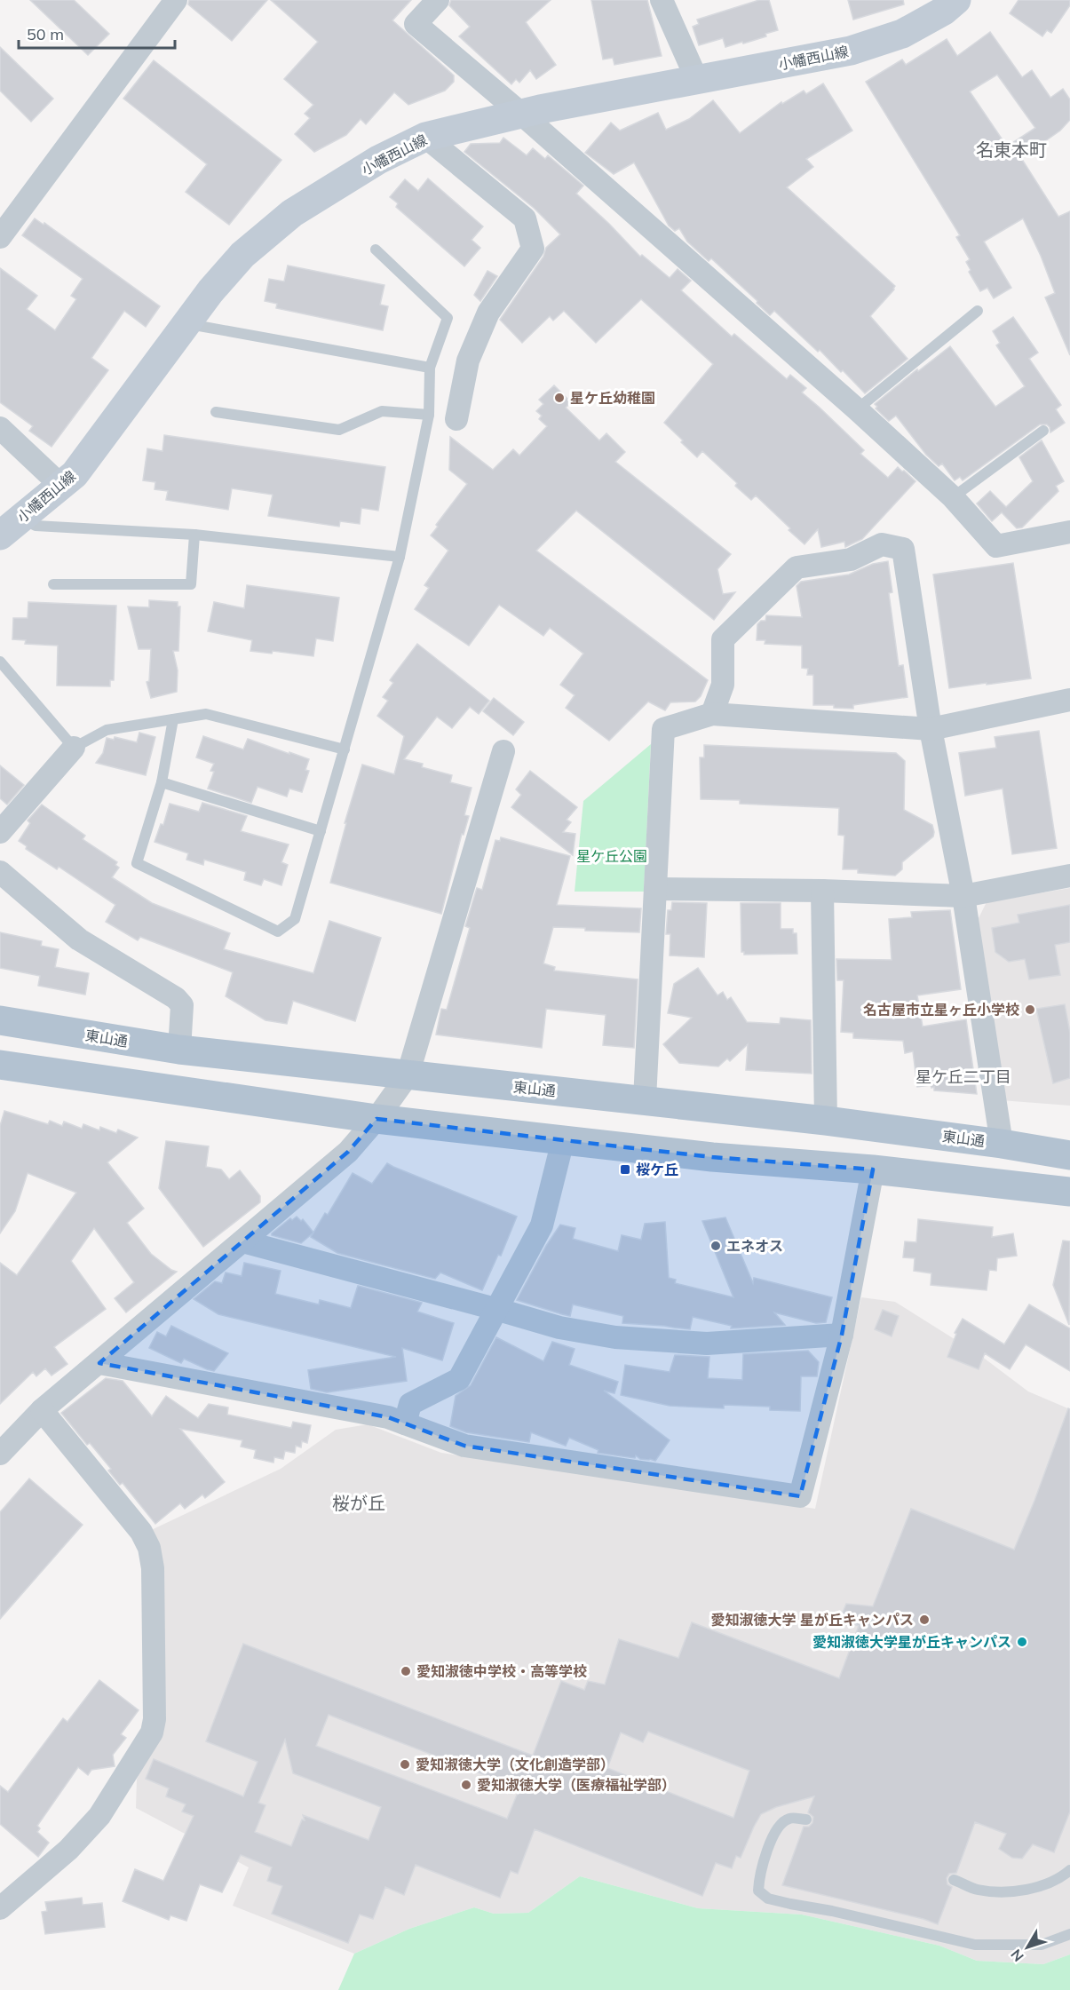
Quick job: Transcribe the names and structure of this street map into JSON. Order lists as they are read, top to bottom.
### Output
{
  "streets": {
    "main road": ["東山通"],
    "street": ["小幡西山線"]
  },
  "districts": ["名東本町", "星ケ丘二丁目", "桜が丘"],
  "parks": ["星ケ丘公園"],
  "places": {
    "other": [
      "星ケ丘幼稚園",
      "名古屋市立星ヶ丘小学校",
      "エネオス",
      "愛知淑徳大学 星が丘キャンパス",
      "愛知淑徳大学星が丘キャンパス",
      "愛知淑徳中学校・高等学校",
      "愛知淑徳大学（文化創造学部）",
      "愛知淑徳大学（医療福祉学部）"
    ],
    "transit": ["桜ケ丘"]
  },
  "scale_bar": "50 m",
  "north": "bottom left"
}
